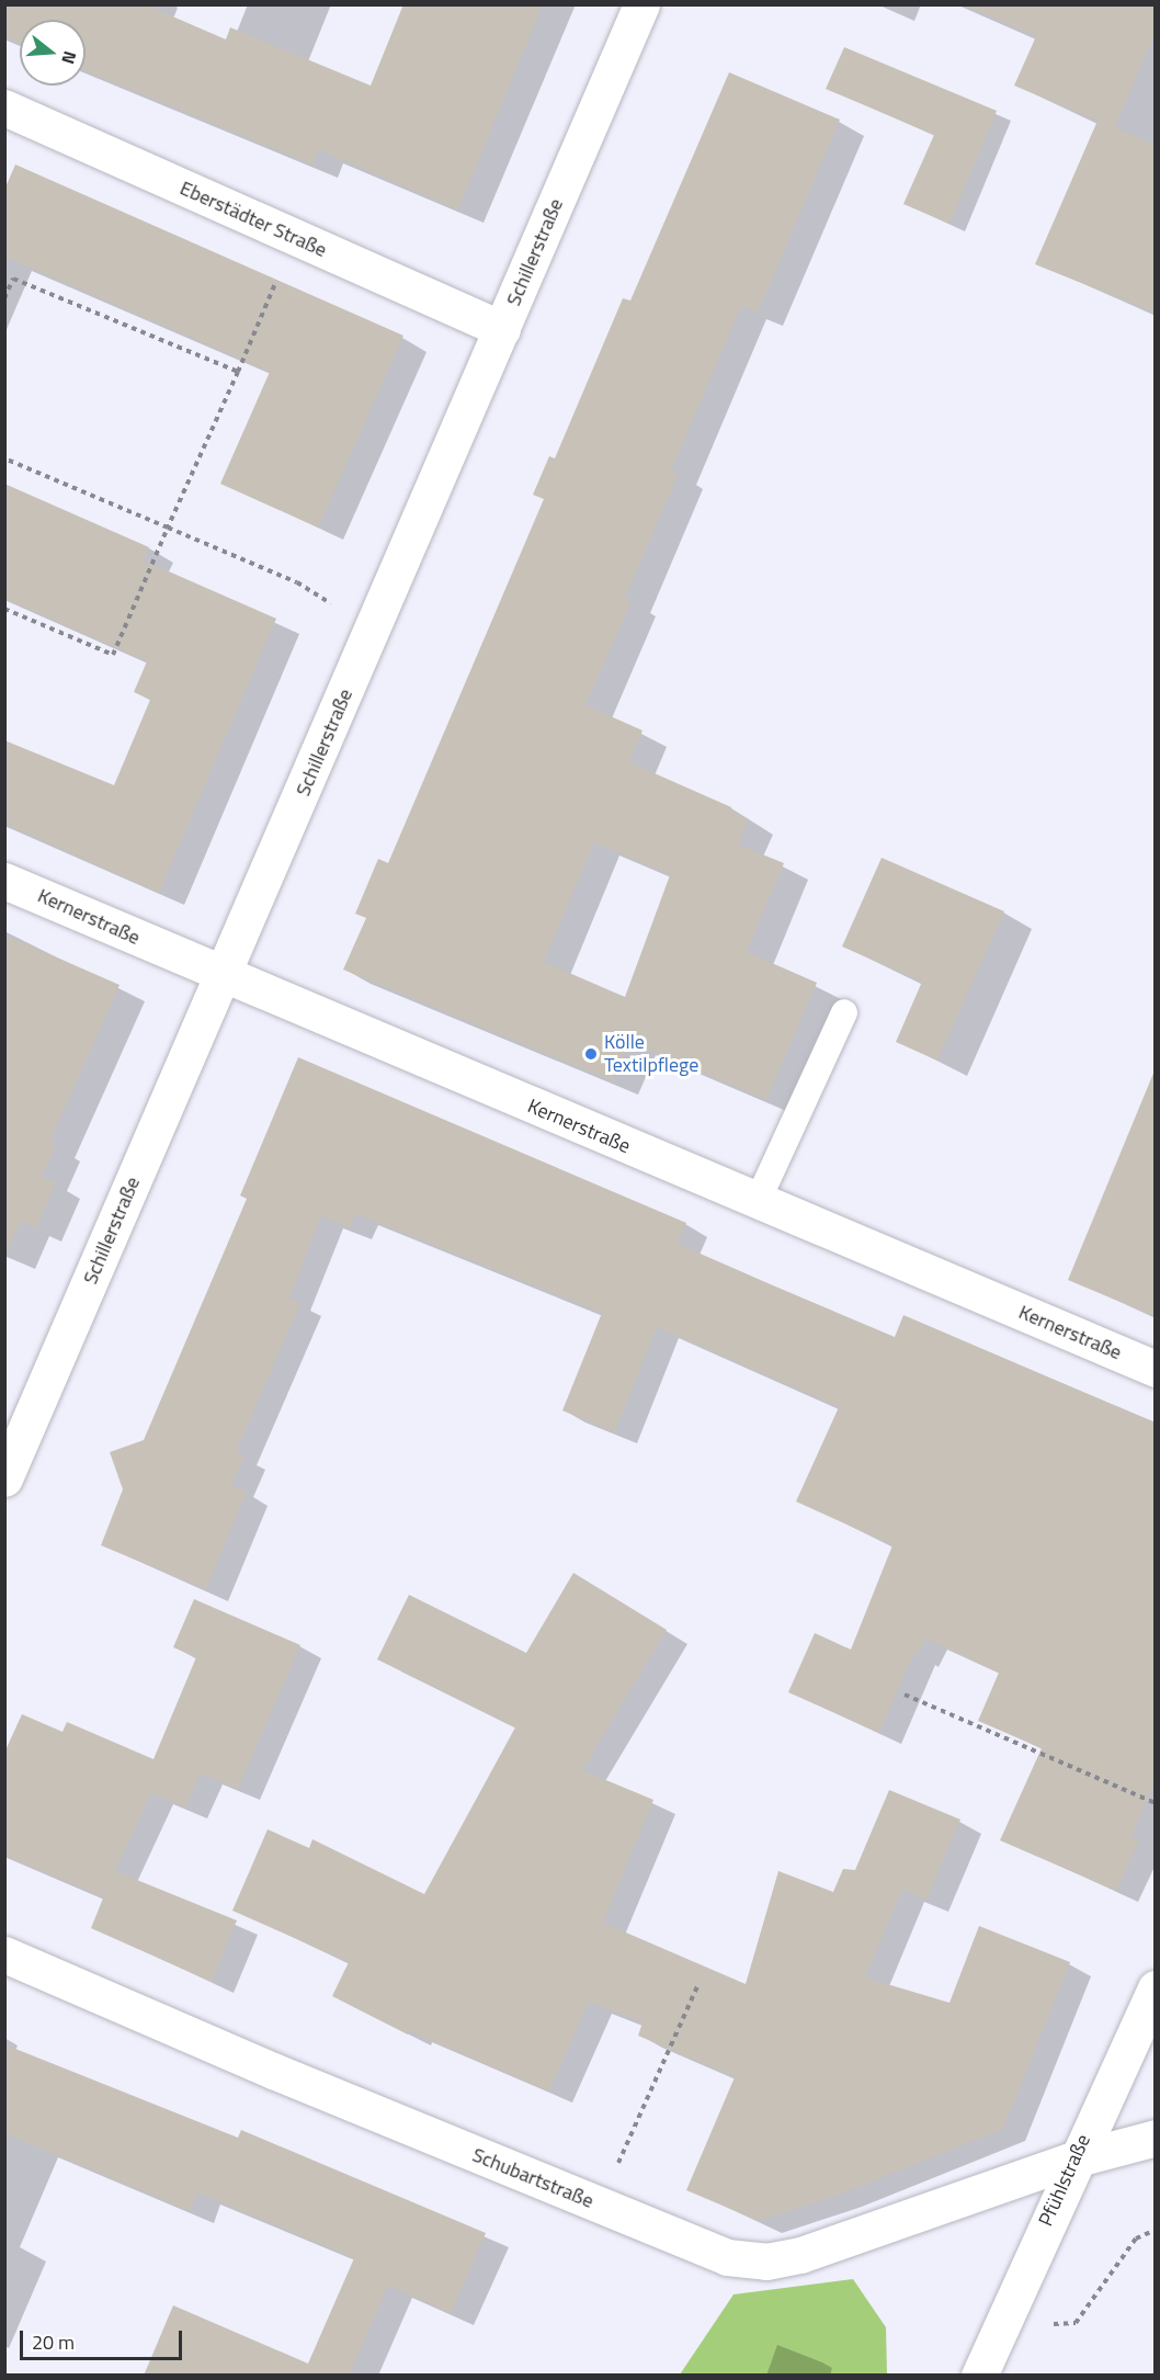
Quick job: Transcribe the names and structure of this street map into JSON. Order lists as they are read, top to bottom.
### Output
{
  "streets": {
    "street": [
      "Eberstädter Straße",
      "Schillerstraße",
      "Kernerstraße",
      "Schubartstraße",
      "Pfühlstraße"
    ]
  },
  "crossings": [
    ["Eberstädter Straße", "Schillerstraße"],
    ["Schillerstraße", "Kernerstraße"],
    ["Schubartstraße", "Pfühlstraße"]
  ],
  "places": ["Kölle Textilpflege"],
  "scale_bar": "20 m",
  "north": "right"
}
